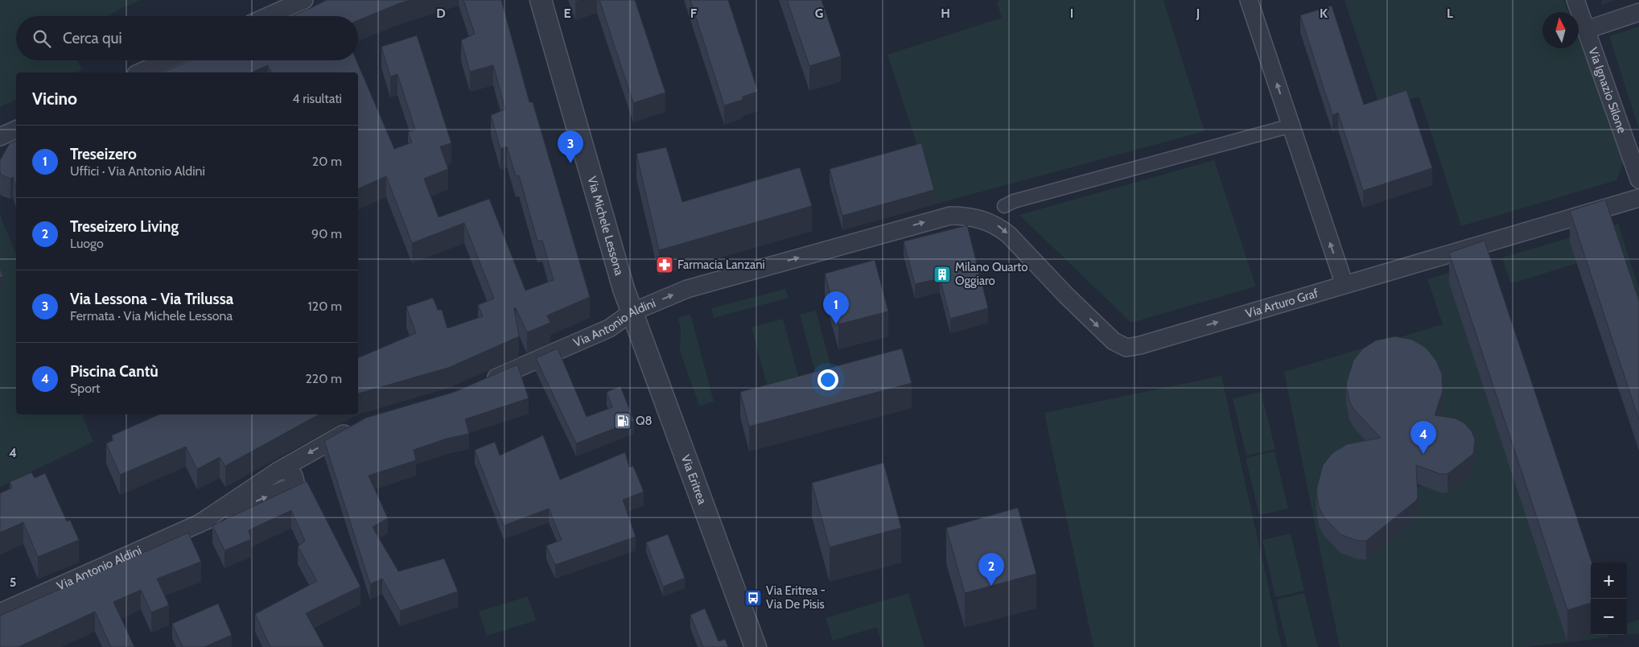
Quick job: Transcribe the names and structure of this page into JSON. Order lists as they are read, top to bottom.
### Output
{
  "streets": {
    "street": [
      "Via Ignazio Silone",
      "Via Michele Lessona",
      "Via Arturo Graf",
      "Via Antonio Aldini",
      "Via Eritrea"
    ]
  },
  "crossings": [
    ["Via Michele Lessona", "Via Antonio Aldini"],
    ["Via Michele Lessona", "Via Eritrea"],
    ["Via Arturo Graf", "Via Antonio Aldini"],
    ["Via Antonio Aldini", "Via Eritrea"]
  ],
  "one_way": ["Via Arturo Graf"],
  "places": {
    "pharmacy": ["Farmacia Lanzani"],
    "building": ["Milano Quarto Oggiaro"],
    "fuel station": ["Q8"],
    "bus stop": ["Via Eritrea - Via De Pisis"]
  },
  "north": "top",
  "page": {
    "search": "Cerca qui",
    "heading": ["Vicino", "4 risultati"],
    "list": [
      {
        "mark": "1",
        "name": "Treseizero",
        "note": "Uffici · Via Antonio Aldini",
        "value": "20 m"
      },
      {
        "mark": "2",
        "name": "Treseizero Living",
        "note": "Luogo",
        "value": "90 m"
      },
      {
        "mark": "3",
        "name": "Via Lessona - Via Trilussa",
        "note": "Fermata · Via Michele Lessona",
        "value": "120 m"
      },
      {
        "mark": "4",
        "name": "Piscina Cantù",
        "note": "Sport",
        "value": "220 m"
      }
    ],
    "pins": [
      "3",
      "1",
      "4",
      "2"
    ],
    "map_buttons": ["+", "−"]
  },
  "grid": {
    "columns": [
      "D",
      "E",
      "F",
      "G",
      "H",
      "I",
      "J",
      "K",
      "L"
    ],
    "rows": ["4", "5"]
  }
}
